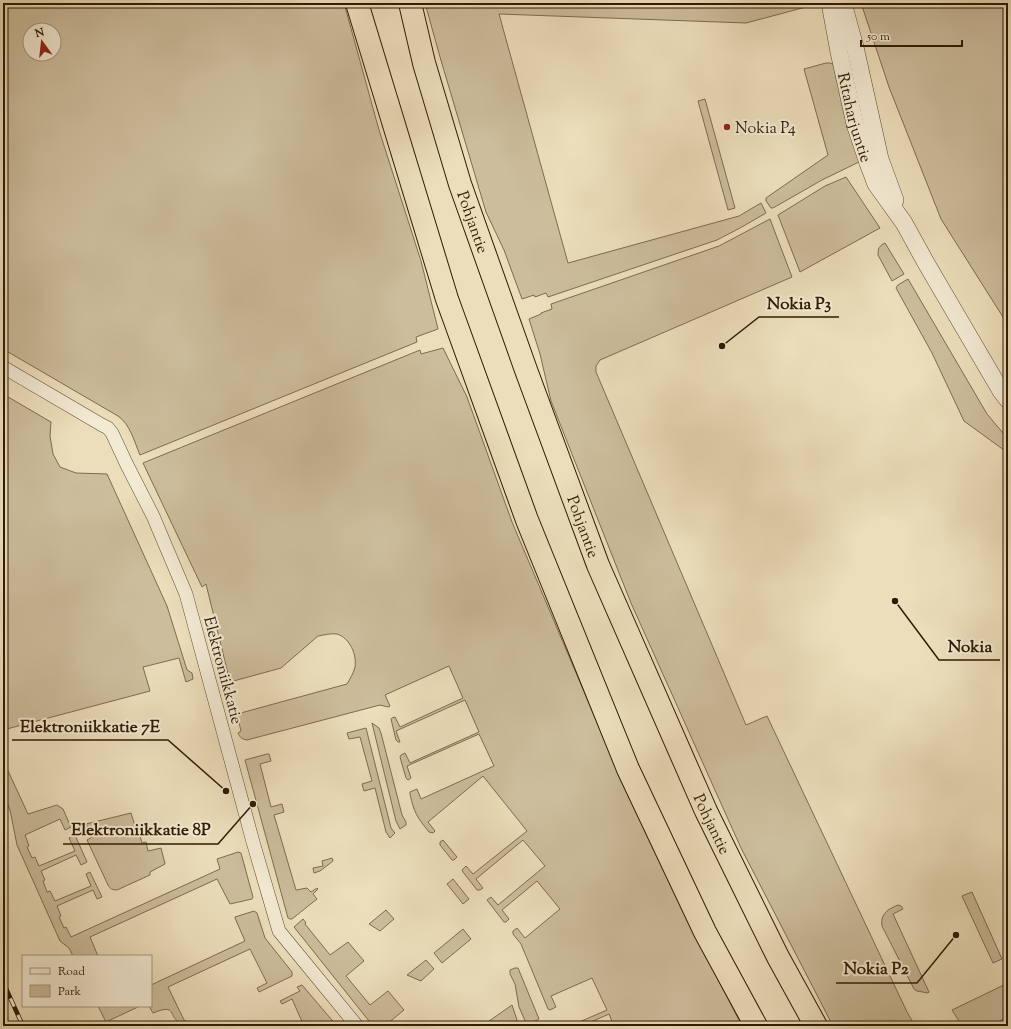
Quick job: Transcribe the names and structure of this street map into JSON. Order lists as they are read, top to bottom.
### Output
{
  "streets": {
    "highway": ["Pohjantie"],
    "street": ["Ritaharjuntie", "Elektroniikkatie"]
  },
  "places": [
    "Nokia P4",
    "Nokia P3",
    "Nokia",
    "Elektroniikkatie 7E",
    "Elektroniikkatie 8P",
    "Nokia P2"
  ],
  "legend": ["Road", "Park"],
  "scale_bar": "50 m",
  "north": "top"
}
